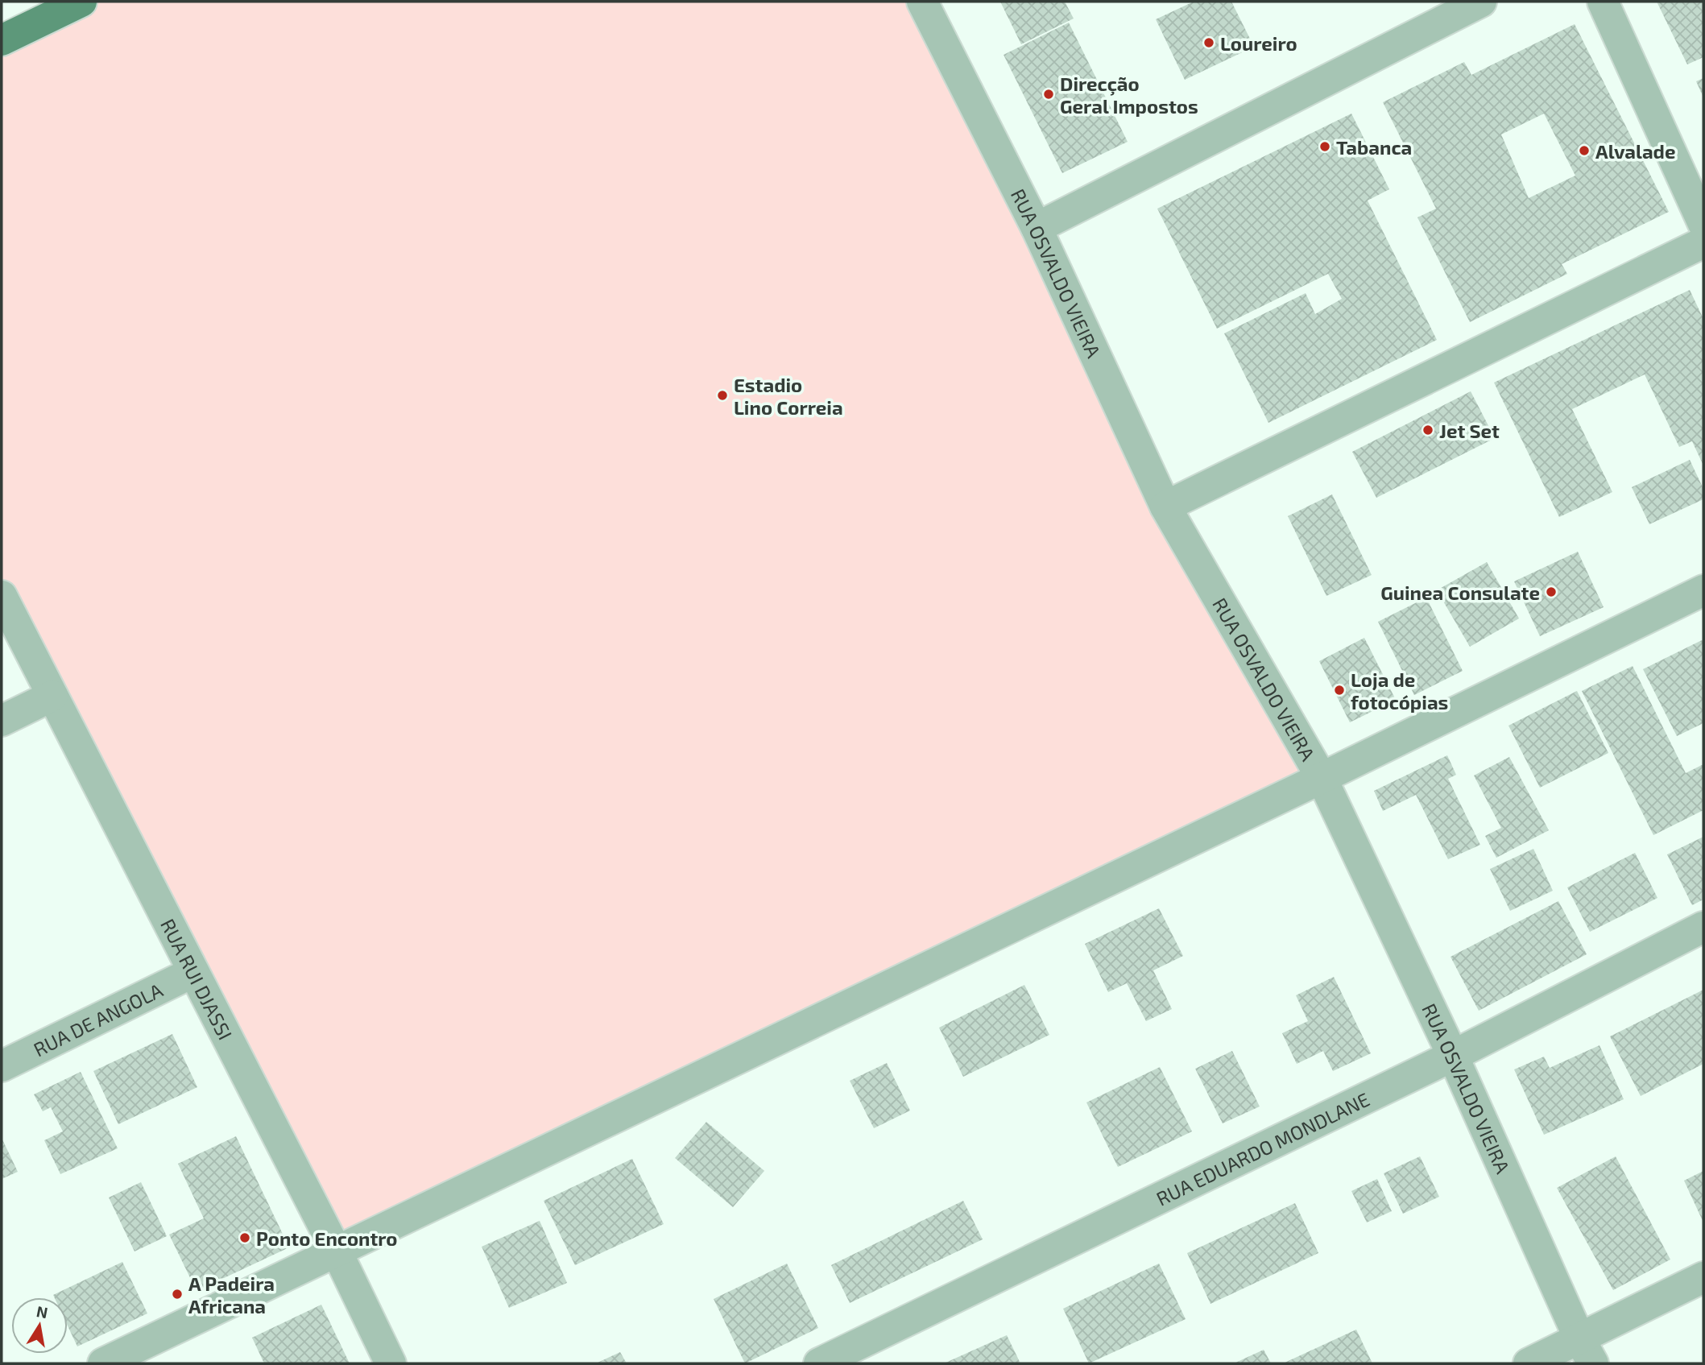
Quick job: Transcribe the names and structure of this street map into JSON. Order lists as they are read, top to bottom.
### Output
{
  "streets": {
    "street": [
      "RUA OSVALDO VIEIRA",
      "RUA RUI DJASSI",
      "RUA DE ANGOLA",
      "RUA EDUARDO MONDLANE"
    ]
  },
  "crossings": [
    ["RUA OSVALDO VIEIRA", "RUA EDUARDO MONDLANE"],
    ["RUA RUI DJASSI", "RUA DE ANGOLA"]
  ],
  "places": [
    "Loureiro",
    "Direcção Geral Impostos",
    "Tabanca",
    "Alvalade",
    "Estadio Lino Correia",
    "Jet Set",
    "Guinea Consulate",
    "Loja de fotocópias",
    "Ponto Encontro",
    "A Padeira Africana"
  ],
  "north": "top"
}
